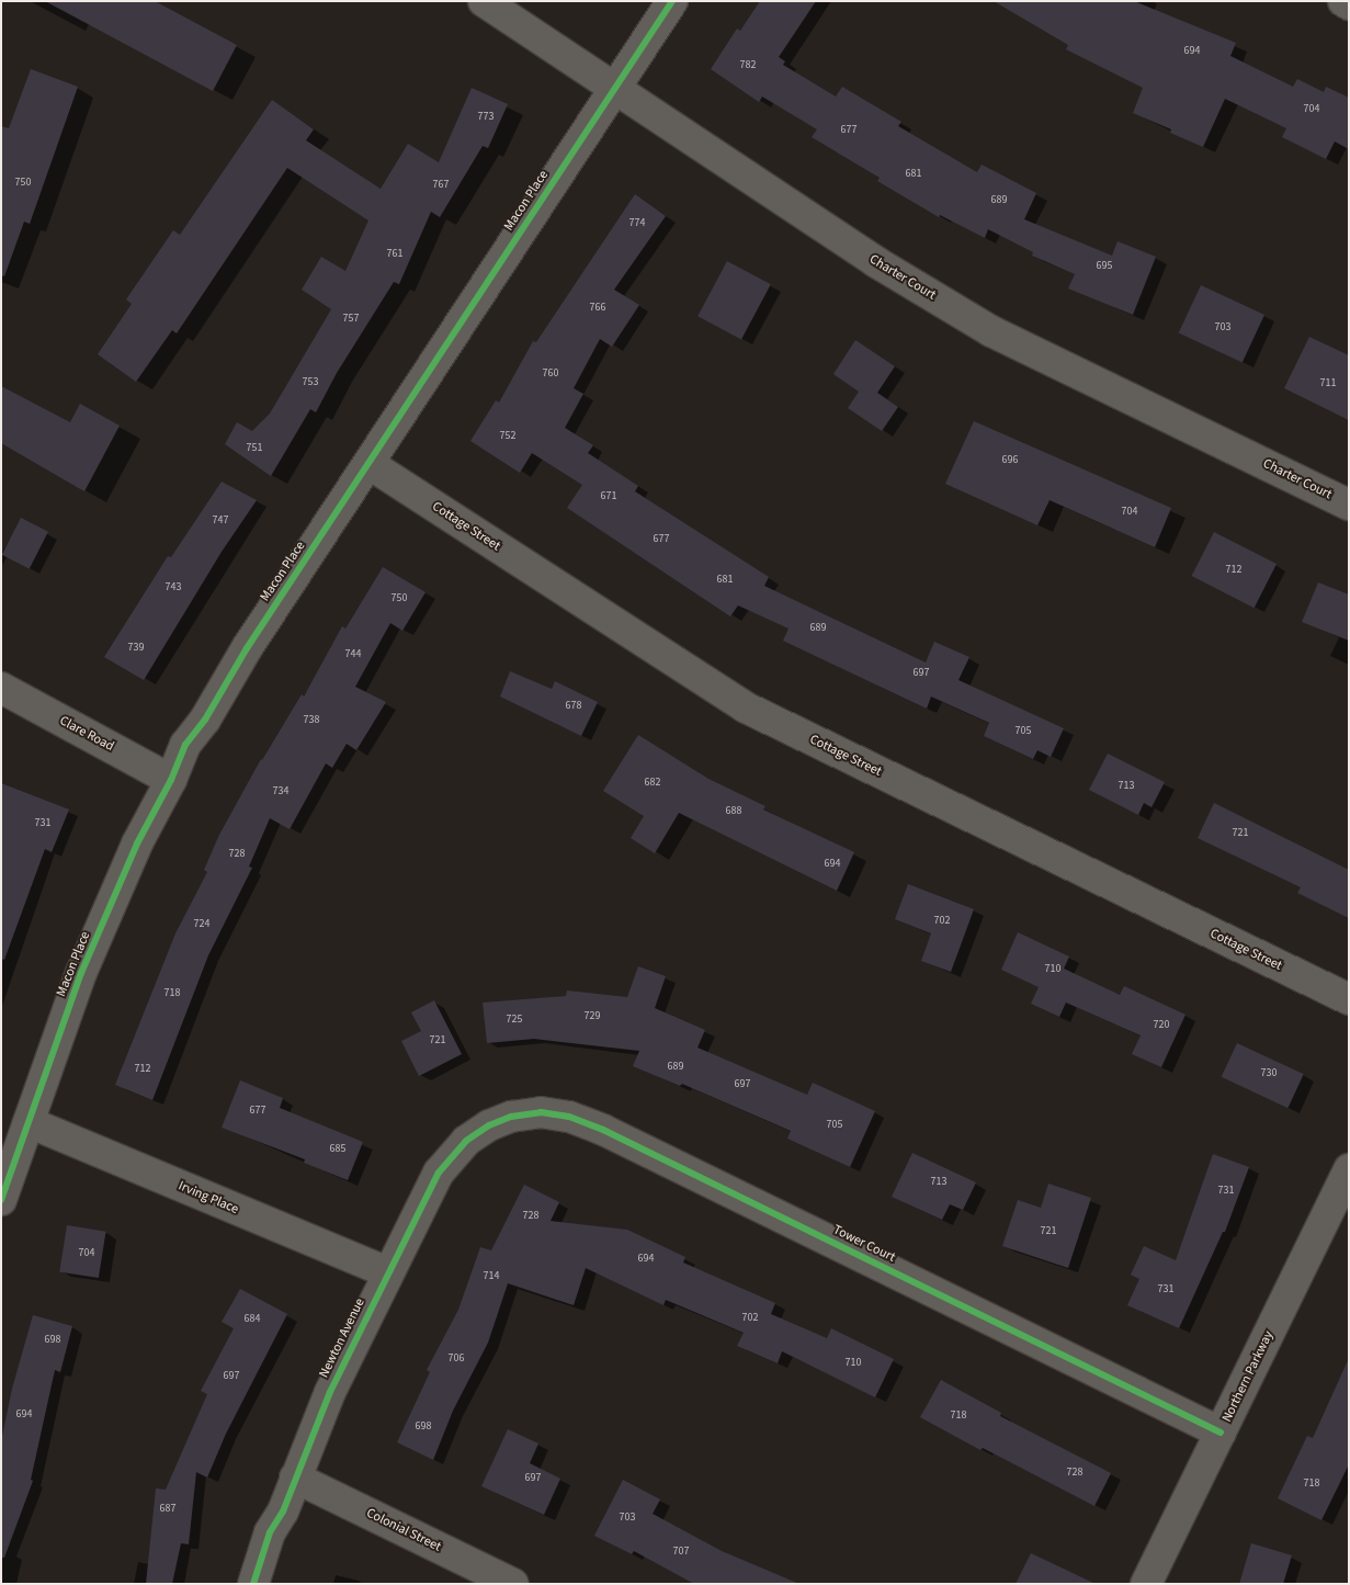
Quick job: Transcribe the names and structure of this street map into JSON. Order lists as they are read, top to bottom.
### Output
{
  "streets": {
    "street": [
      "Macon Place",
      "Charter Court",
      "Cottage Street",
      "Clare Road",
      "Irving Place",
      "Tower Court",
      "Newton Avenue",
      "Northern Parkway",
      "Colonial Street"
    ]
  },
  "crossings": [
    ["Macon Place", "Charter Court"],
    ["Macon Place", "Cottage Street"],
    ["Macon Place", "Clare Road"],
    ["Macon Place", "Irving Place"],
    ["Irving Place", "Newton Avenue"],
    ["Tower Court", "Newton Avenue"],
    ["Tower Court", "Northern Parkway"],
    ["Newton Avenue", "Colonial Street"]
  ],
  "house_numbers": [
    "694",
    "782",
    "704",
    "773",
    "677",
    "681",
    "750",
    "767",
    "689",
    "774",
    "761",
    "695",
    "766",
    "757",
    "703",
    "760",
    "753",
    "711",
    "752",
    "751",
    "696",
    "671",
    "704",
    "747",
    "677",
    "712",
    "681",
    "743",
    "750",
    "689",
    "739",
    "744",
    "697",
    "678",
    "738",
    "705",
    "682",
    "713",
    "734",
    "688",
    "731",
    "721",
    "728",
    "694",
    "702",
    "724",
    "710",
    "718",
    "729",
    "725",
    "720",
    "721",
    "689",
    "712",
    "730",
    "697",
    "677",
    "705",
    "685",
    "713",
    "731",
    "728",
    "721",
    "704",
    "694",
    "714",
    "731",
    "702",
    "684",
    "698",
    "706",
    "710",
    "697",
    "694",
    "718",
    "698",
    "728",
    "697",
    "718",
    "687",
    "703",
    "707"
  ]
}
